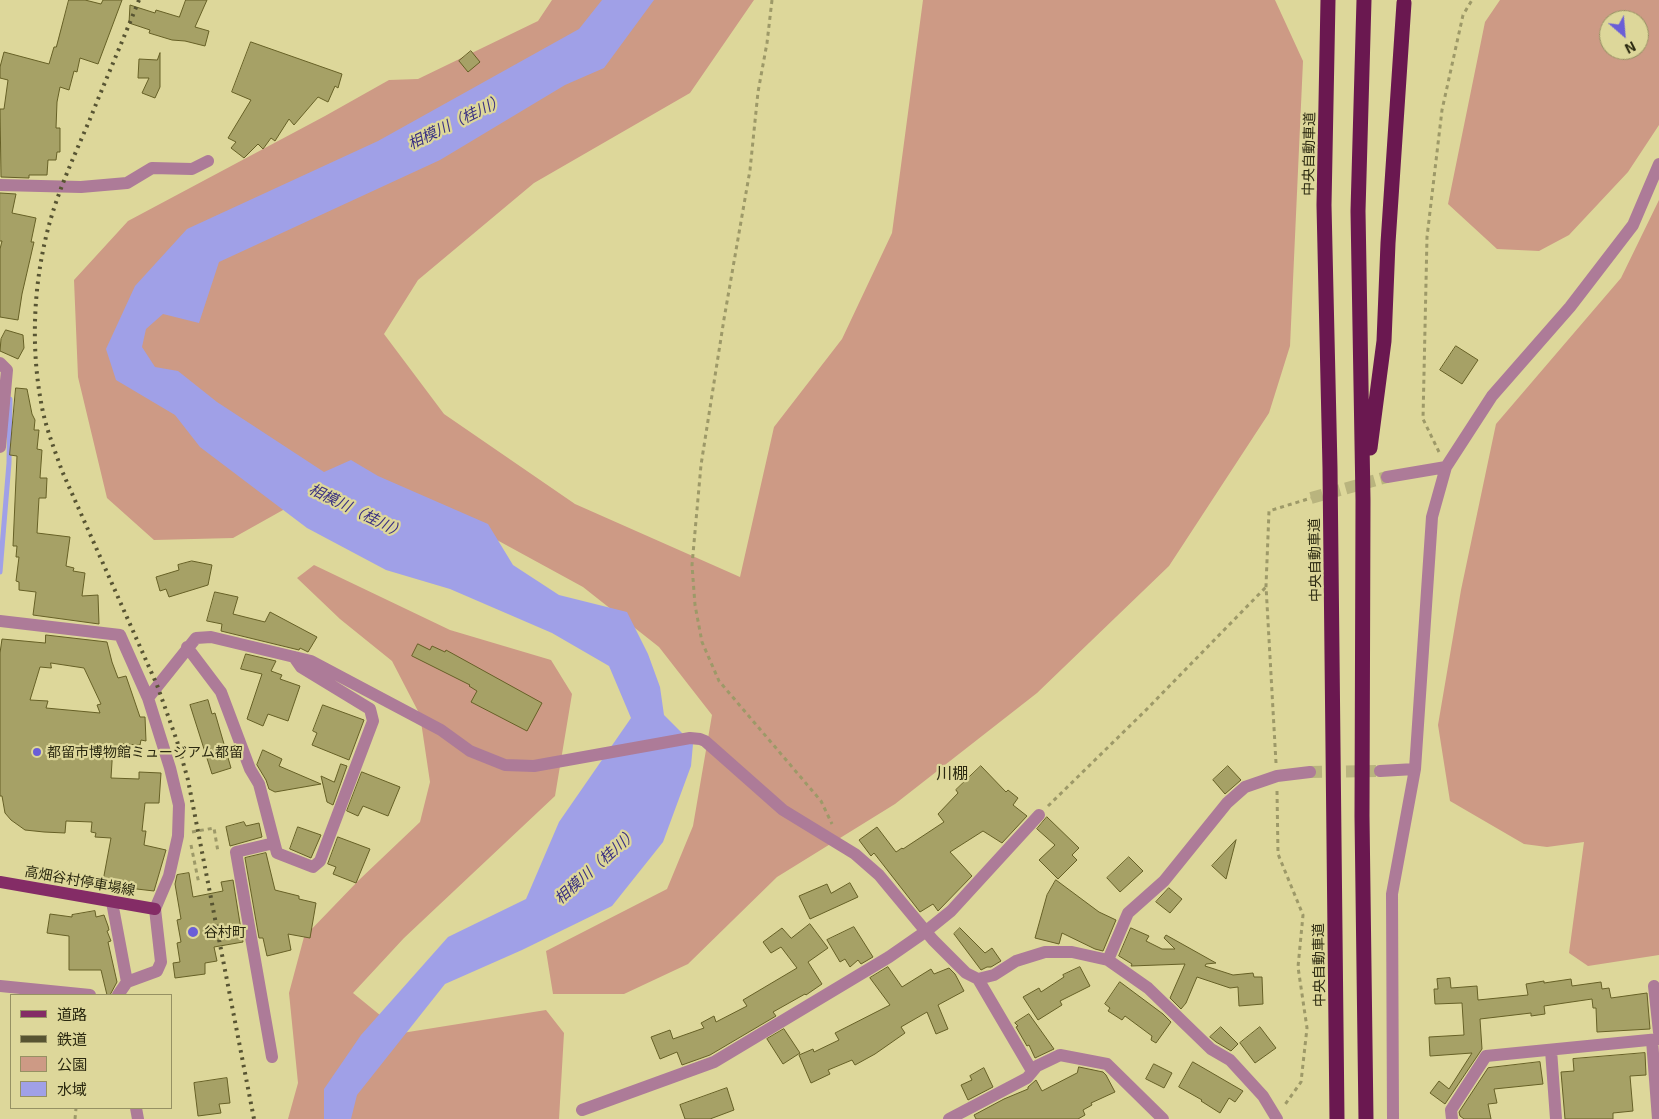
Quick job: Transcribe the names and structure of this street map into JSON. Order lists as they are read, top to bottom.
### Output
{
  "streets": {
    "highway": ["中央自動車道"],
    "main road": ["高畑谷村停車場線"]
  },
  "districts": ["川棚"],
  "water": ["相模川（桂川）"],
  "places": ["都留市博物館ミュージアム都留", "谷村町"],
  "legend": [
    "道路",
    "鉄道",
    "公園",
    "水域"
  ],
  "north": "bottom right"
}
